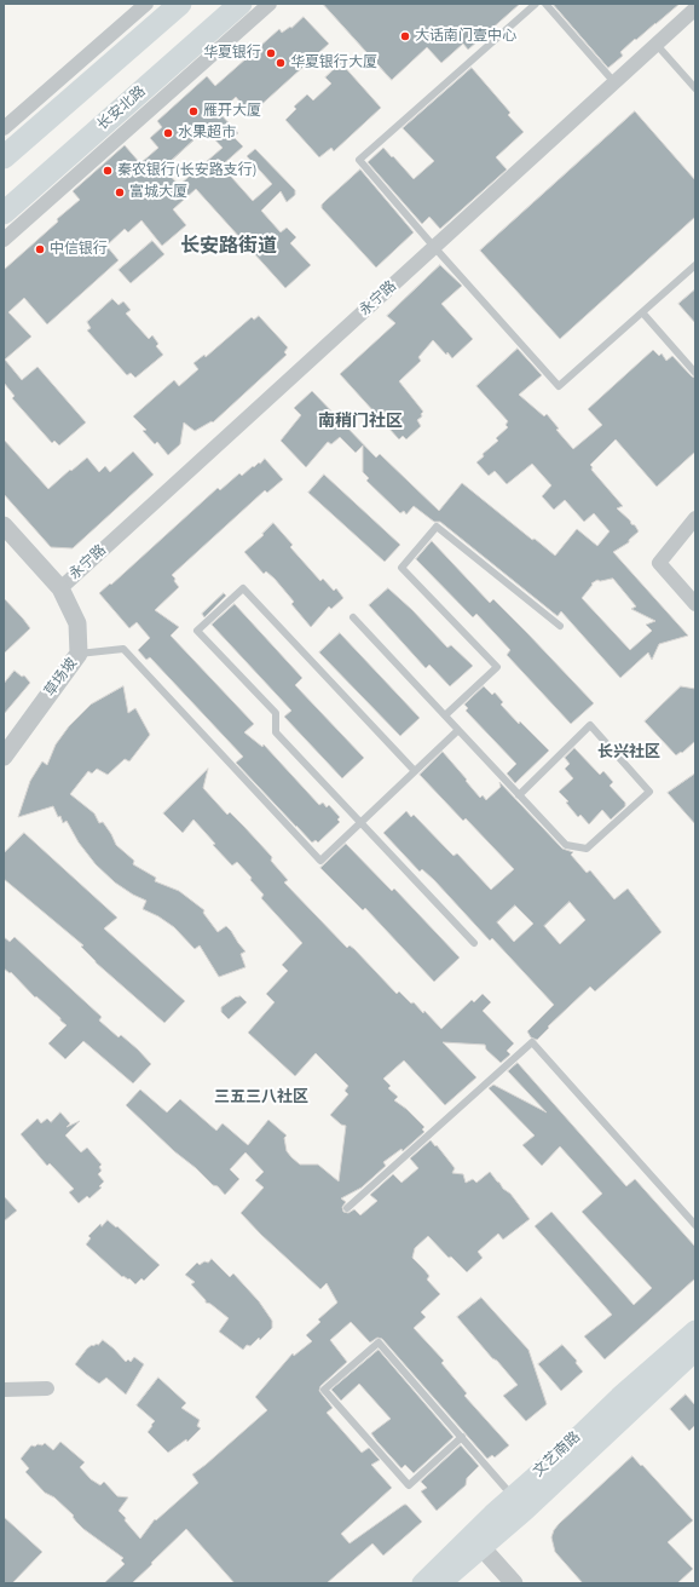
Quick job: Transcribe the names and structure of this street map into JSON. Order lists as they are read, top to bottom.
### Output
{
  "streets": {
    "main road": ["长安北路", "文艺南路"],
    "street": ["永宁路", "草场坡"]
  },
  "crossings": [
    ["永宁路", "草场坡"]
  ],
  "districts": [
    "长安路街道",
    "南稍门社区",
    "长兴社区",
    "三五三八社区"
  ],
  "places": [
    "大话南门壹中心",
    "华夏银行",
    "华夏银行大厦",
    "雁开大厦",
    "水果超市",
    "秦农银行(长安路支行)",
    "富城大厦",
    "中信银行"
  ]
}
